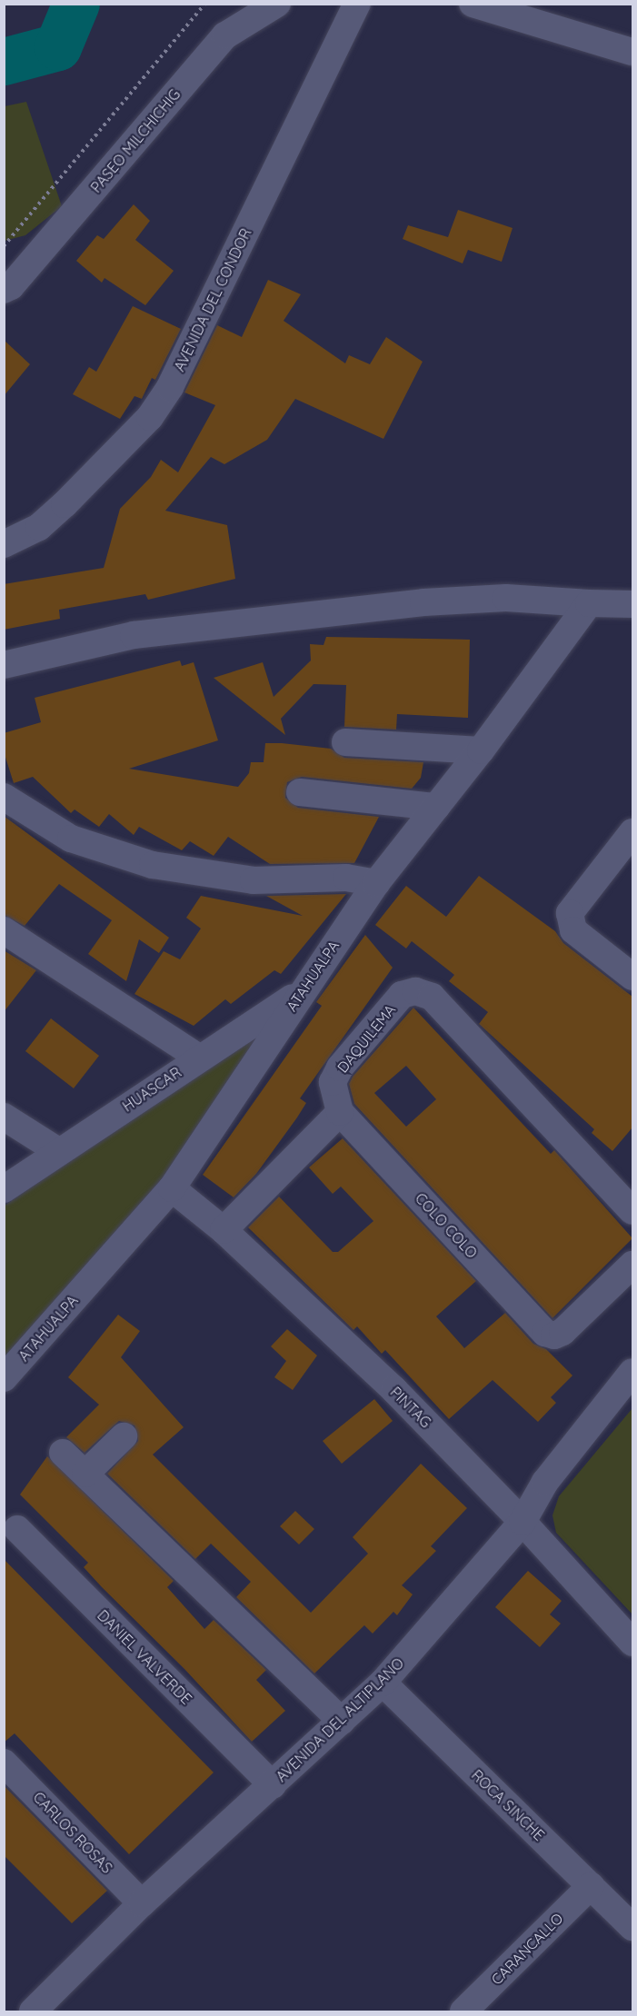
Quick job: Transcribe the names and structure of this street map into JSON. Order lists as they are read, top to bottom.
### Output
{
  "streets": {
    "street": [
      "PASEO MILCHICHIG",
      "AVENIDA DEL CONDOR",
      "ATAHUALPA",
      "DAQUILEMA",
      "HUASCAR",
      "COLO COLO",
      "PINTAG",
      "DANIEL VALVERDE",
      "AVENIDA DEL ALTIPLANO",
      "ROCA SINCHE",
      "CARLOS ROSAS",
      "CARANCALLO"
    ]
  },
  "crossings": [
    ["ATAHUALPA", "HUASCAR"],
    ["ATAHUALPA", "PINTAG"],
    ["DAQUILEMA", "COLO COLO"],
    ["PINTAG", "AVENIDA DEL ALTIPLANO"],
    ["DANIEL VALVERDE", "AVENIDA DEL ALTIPLANO"],
    ["AVENIDA DEL ALTIPLANO", "ROCA SINCHE"],
    ["AVENIDA DEL ALTIPLANO", "CARLOS ROSAS"],
    ["ROCA SINCHE", "CARANCALLO"]
  ]
}
